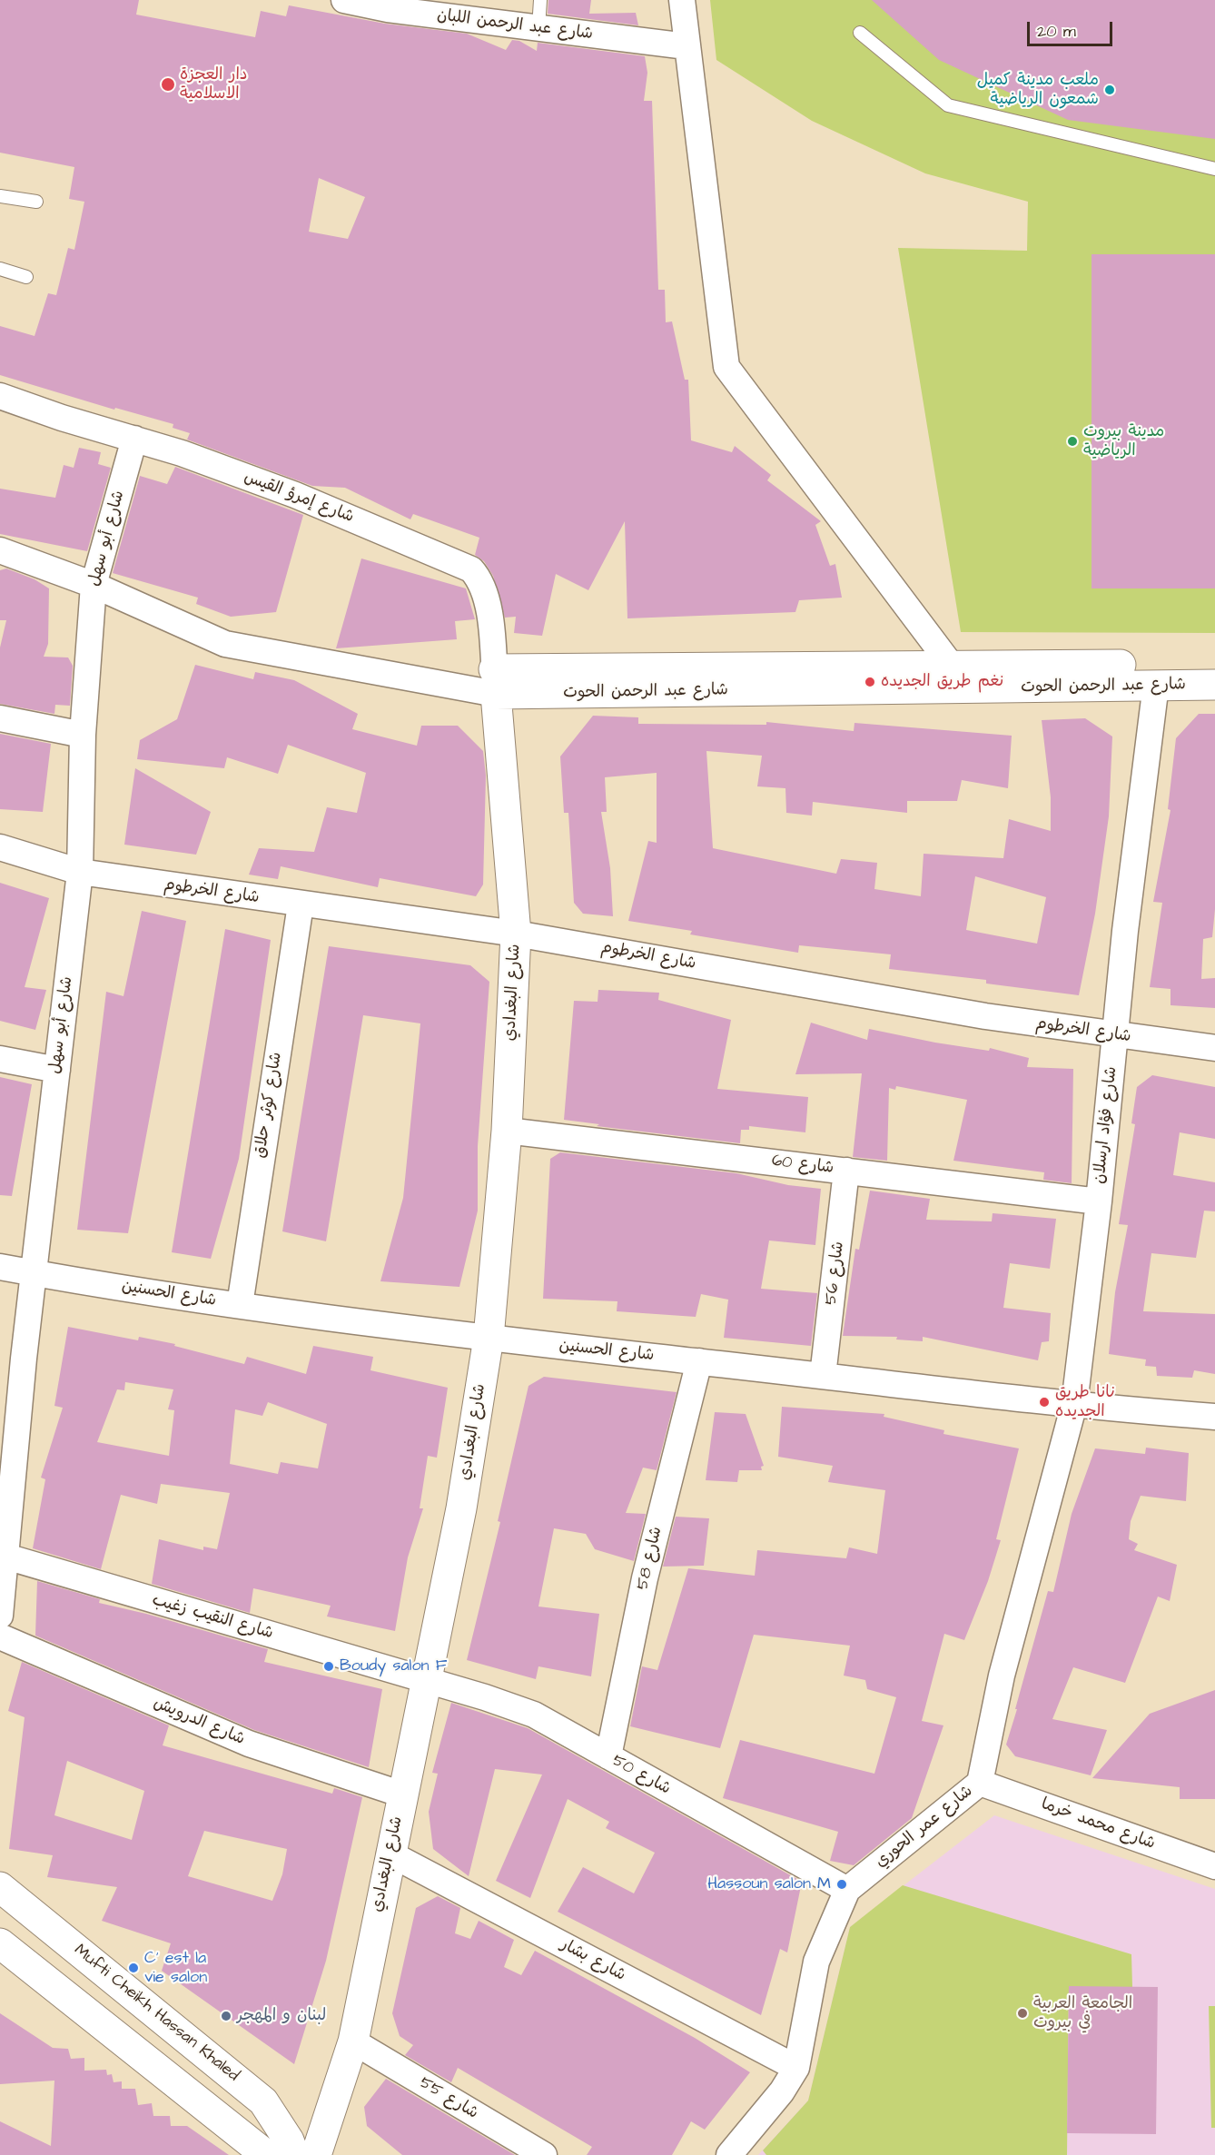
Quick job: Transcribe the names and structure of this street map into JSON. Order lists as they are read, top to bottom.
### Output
{
  "streets": {
    "street": [
      "شارع عبد الرحمن اللبان",
      "شارع إمرؤ القيس",
      "شارع أبو سهل",
      "شارع عبد الرحمن الحوت",
      "شارع الخرطوم",
      "شارع البغدادي",
      "شارع كوثر حلاق",
      "شارع فؤاد ارسلان",
      "شارع 60",
      "شارع 56",
      "شارع الحسنين",
      "شارع 58",
      "شارع النقيب زغيب",
      "شارع الدرويش",
      "شارع 50",
      "شارع محمد خرما",
      "شارع عمر الحوري",
      "شارع بشار",
      "Mufti Cheikh Hassan Khaled",
      "شارع 55"
    ]
  },
  "crossings": [
    ["شارع إمرؤ القيس", "شارع أبو سهل"],
    ["شارع إمرؤ القيس", "شارع عبد الرحمن الحوت"],
    ["شارع إمرؤ القيس", "شارع البغدادي"],
    ["شارع أبو سهل", "شارع عبد الرحمن الحوت"],
    ["شارع أبو سهل", "شارع الخرطوم"],
    ["شارع أبو سهل", "شارع الحسنين"],
    ["شارع أبو سهل", "شارع النقيب زغيب"],
    ["شارع عبد الرحمن الحوت", "شارع البغدادي"],
    ["شارع عبد الرحمن الحوت", "شارع فؤاد ارسلان"],
    ["شارع الخرطوم", "شارع البغدادي"],
    ["شارع الخرطوم", "شارع كوثر حلاق"],
    ["شارع الخرطوم", "شارع فؤاد ارسلان"],
    ["شارع البغدادي", "شارع 60"],
    ["شارع البغدادي", "شارع الحسنين"],
    ["شارع البغدادي", "شارع النقيب زغيب"],
    ["شارع البغدادي", "شارع الدرويش"],
    ["شارع البغدادي", "شارع 50"],
    ["شارع البغدادي", "شارع بشار"],
    ["شارع البغدادي", "شارع 55"],
    ["شارع كوثر حلاق", "شارع الحسنين"],
    ["شارع فؤاد ارسلان", "شارع 60"],
    ["شارع فؤاد ارسلان", "شارع الحسنين"],
    ["شارع فؤاد ارسلان", "شارع عمر الحوري"],
    ["شارع 60", "شارع 56"],
    ["شارع 56", "شارع الحسنين"],
    ["شارع الحسنين", "شارع 58"],
    ["شارع الحسنين", "شارع عمر الحوري"],
    ["شارع 58", "شارع 50"],
    ["شارع النقيب زغيب", "شارع 50"],
    ["شارع 50", "شارع عمر الحوري"],
    ["شارع محمد خرما", "شارع عمر الحوري"],
    ["شارع عمر الحوري", "شارع بشار"]
  ],
  "places": [
    "دار العجزة الاسلامية",
    "ملعب مدينة كميل شمعون الرياضية",
    "مدينة بيروت الرياضية",
    "نغم طريق الجديده",
    "نانا طريق الجديده",
    "Boudy salon F",
    "Hassoun salon M",
    "C' est la vie salon",
    "الجامعة العربية في بيروت",
    "لبنان و المهجر"
  ],
  "scale_bar": "20 m"
}
